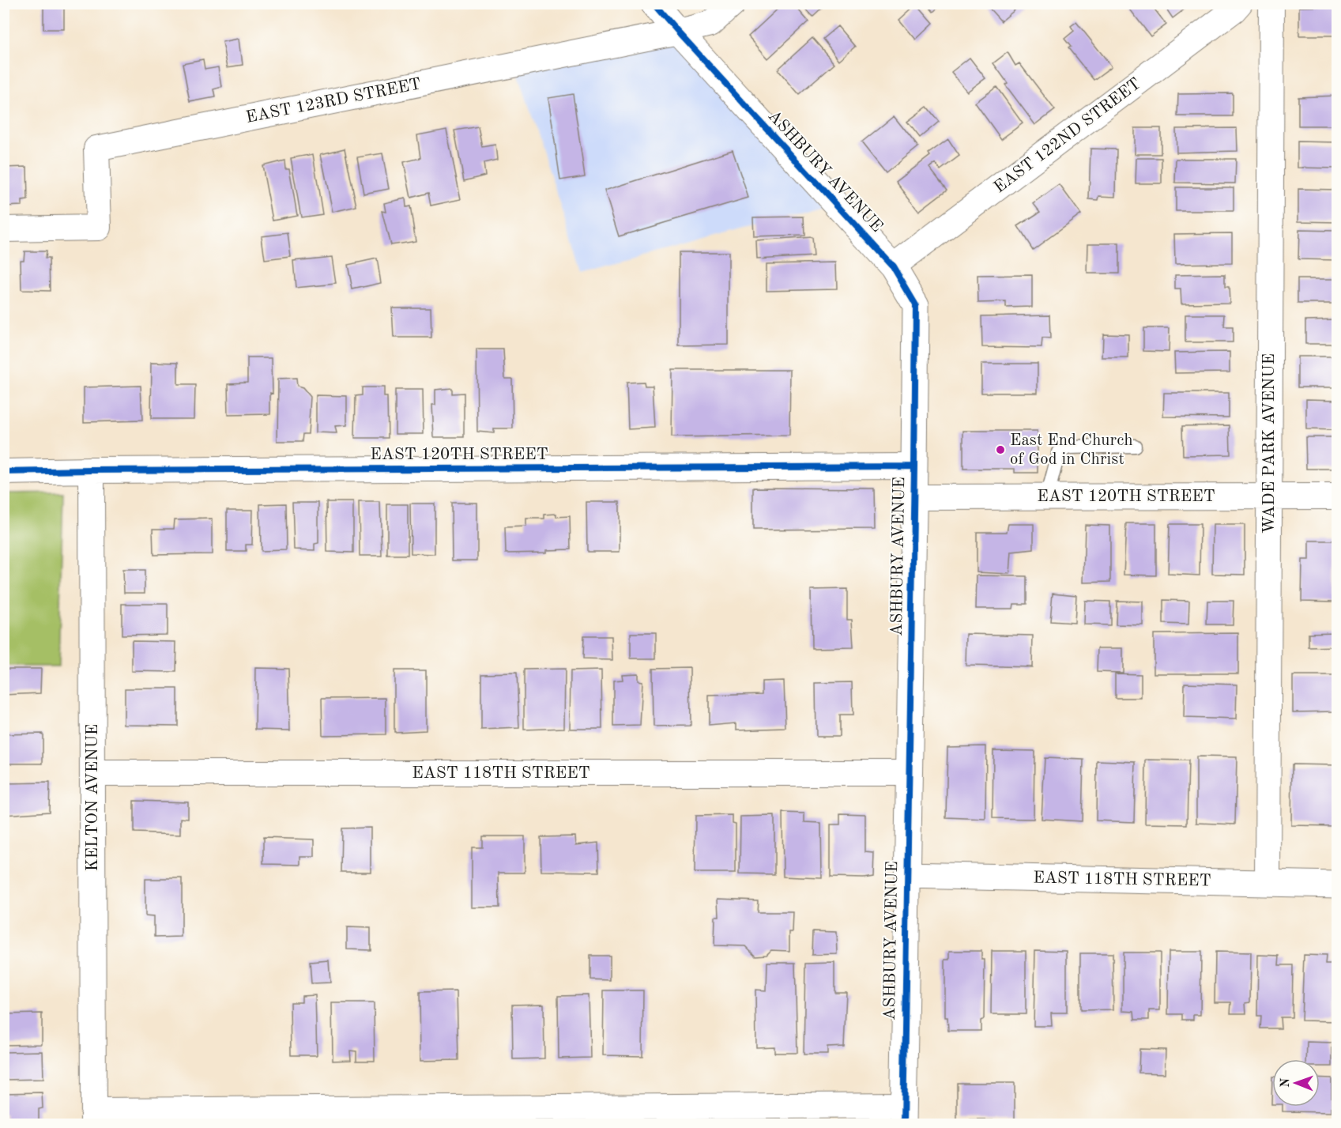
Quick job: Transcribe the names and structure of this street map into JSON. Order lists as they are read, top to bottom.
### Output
{
  "streets": {
    "street": [
      "EAST 123RD STREET",
      "EAST 122ND STREET",
      "ASHBURY AVENUE",
      "WADE PARK AVENUE",
      "EAST 120TH STREET",
      "EAST 118TH STREET",
      "KELTON AVENUE"
    ]
  },
  "crossings": [
    ["EAST 123RD STREET", "ASHBURY AVENUE"],
    ["EAST 122ND STREET", "ASHBURY AVENUE"],
    ["ASHBURY AVENUE", "EAST 120TH STREET"],
    ["ASHBURY AVENUE", "EAST 118TH STREET"],
    ["WADE PARK AVENUE", "EAST 120TH STREET"],
    ["WADE PARK AVENUE", "EAST 118TH STREET"],
    ["EAST 120TH STREET", "KELTON AVENUE"],
    ["EAST 118TH STREET", "KELTON AVENUE"]
  ],
  "places": ["East End Church of God in Christ"],
  "north": "left"
}
